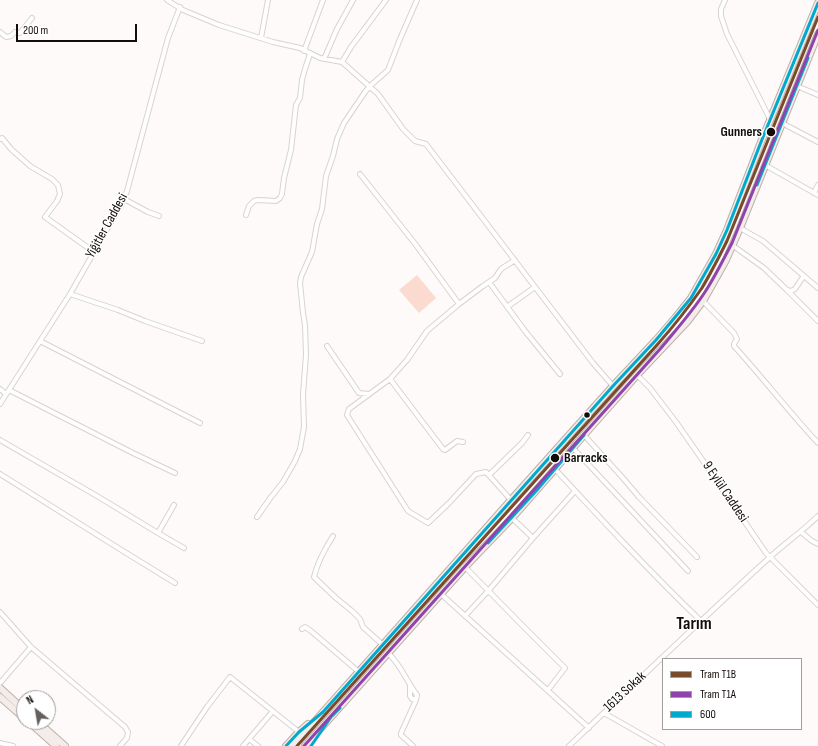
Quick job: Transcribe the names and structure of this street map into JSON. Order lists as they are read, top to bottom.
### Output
{
  "streets": {
    "street": ["Yiğitler Caddesi", "9 Eylül Caddesi", "1613 Sokak"]
  },
  "crossings": [
    ["9 Eylül Caddesi", "1613 Sokak"]
  ],
  "districts": ["Tarım"],
  "places": ["Gunners", "Barracks"],
  "lines": ["transit line 600", "tram line T1B", "tram line T1A"],
  "legend": ["Tram T1B", "Tram T1A", "600"],
  "scale_bar": "200 m",
  "north": "top left"
}
